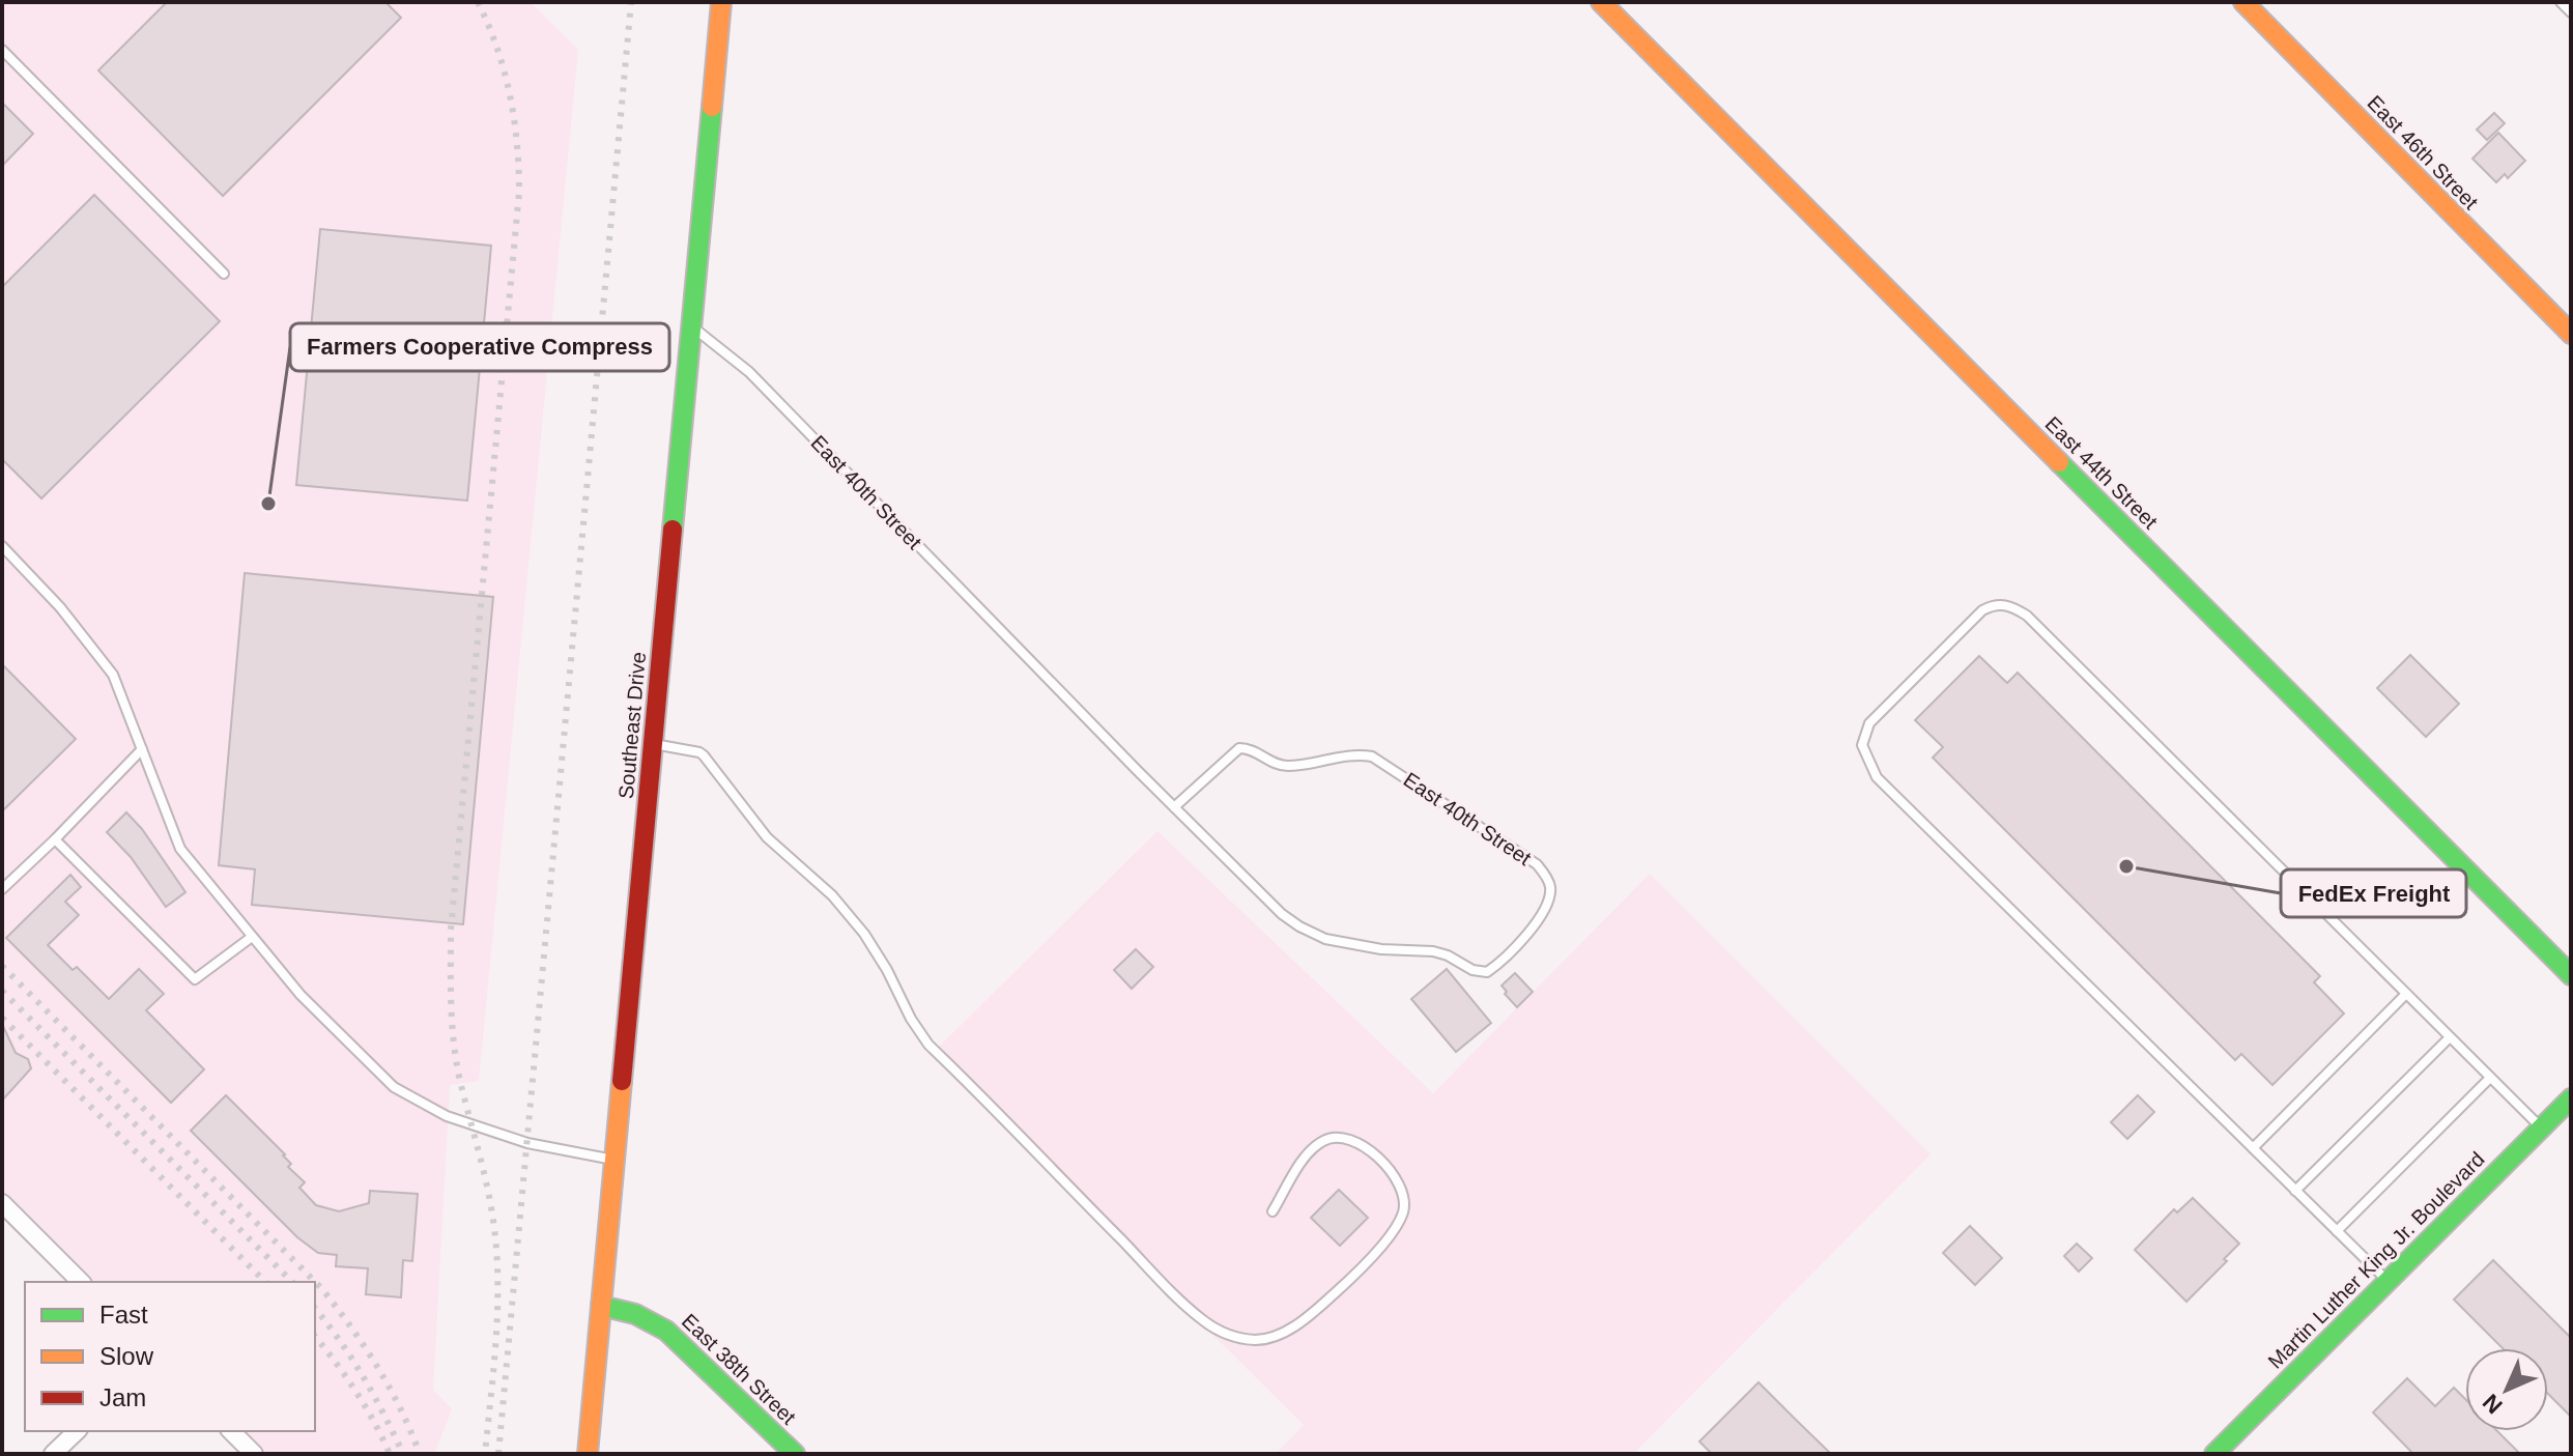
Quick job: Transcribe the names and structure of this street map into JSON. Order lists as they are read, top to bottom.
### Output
{
  "streets": {
    "street": [
      "East 46th Street",
      "East 44th Street",
      "Southeast Drive",
      "Martin Luther King Jr. Boulevard",
      "East 38th Street"
    ],
    "lane": ["East 40th Street"]
  },
  "crossings": [
    ["East 40th Street", "Southeast Drive"],
    ["Southeast Drive", "East 38th Street"]
  ],
  "places": ["Farmers Cooperative Compress", "FedEx Freight"],
  "legend": ["Fast", "Slow", "Jam"],
  "north": "bottom left"
}
